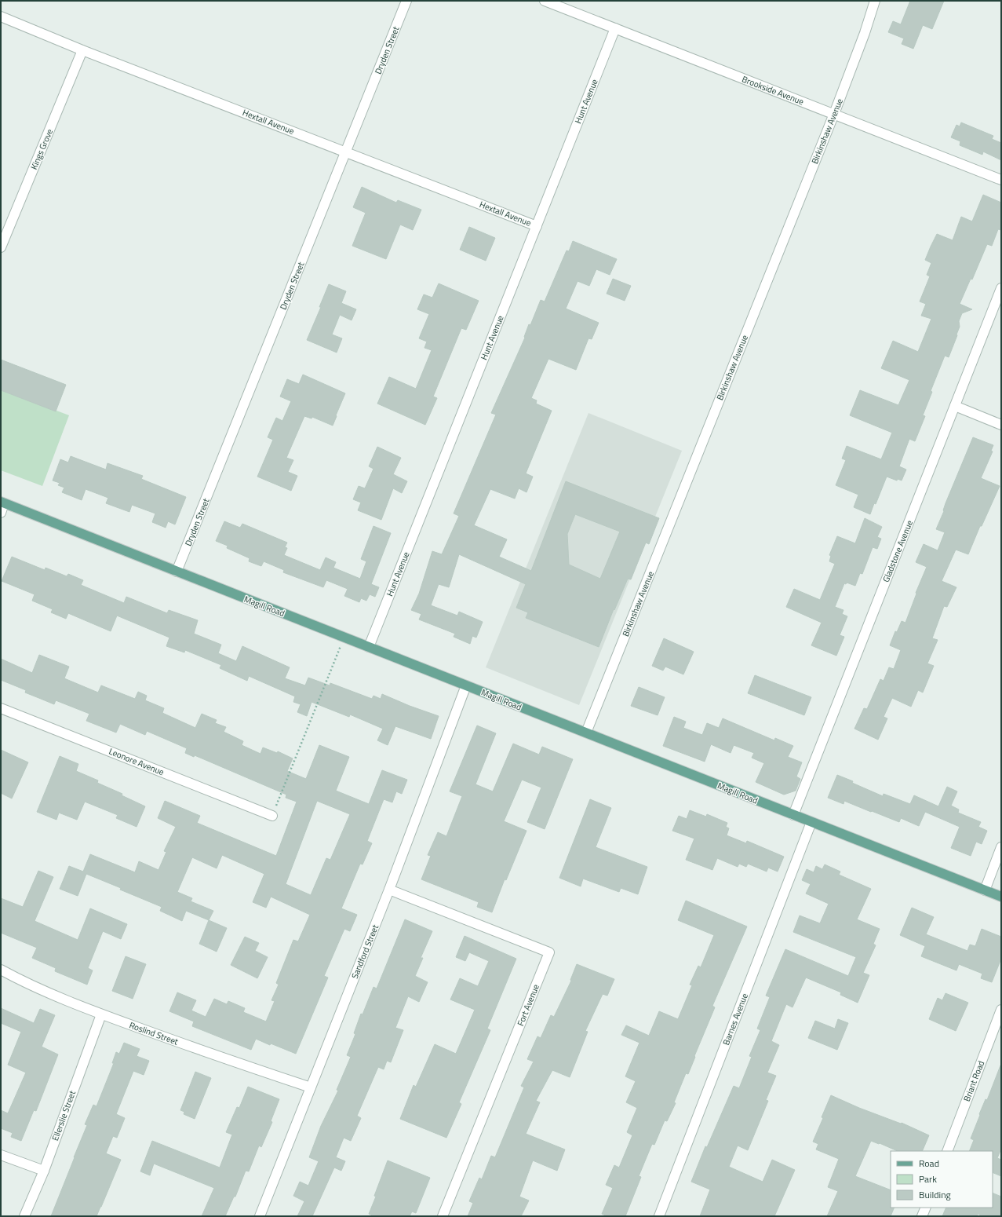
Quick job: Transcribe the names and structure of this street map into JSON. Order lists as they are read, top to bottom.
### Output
{
  "streets": {
    "main road": ["Magill Road"],
    "street": [
      "Dryden Street",
      "Brookside Avenue",
      "Hunt Avenue",
      "Hextall Avenue",
      "Birkinshaw Avenue",
      "Kings Grove",
      "Gladstone Avenue",
      "Leonore Avenue",
      "Sandford Street",
      "Fort Avenue",
      "Barnes Avenue",
      "Roslind Street",
      "Briant Road",
      "Ellerslie Street"
    ]
  },
  "crossings": [
    ["Dryden Street", "Hextall Avenue"],
    ["Dryden Street", "Magill Road"],
    ["Brookside Avenue", "Hunt Avenue"],
    ["Brookside Avenue", "Birkinshaw Avenue"],
    ["Hunt Avenue", "Hextall Avenue"],
    ["Hunt Avenue", "Magill Road"],
    ["Hextall Avenue", "Kings Grove"],
    ["Birkinshaw Avenue", "Magill Road"],
    ["Gladstone Avenue", "Magill Road"],
    ["Magill Road", "Sandford Street"],
    ["Magill Road", "Barnes Avenue"],
    ["Sandford Street", "Fort Avenue"],
    ["Sandford Street", "Roslind Street"],
    ["Roslind Street", "Ellerslie Street"]
  ],
  "legend": ["Road", "Park", "Building"]
}
